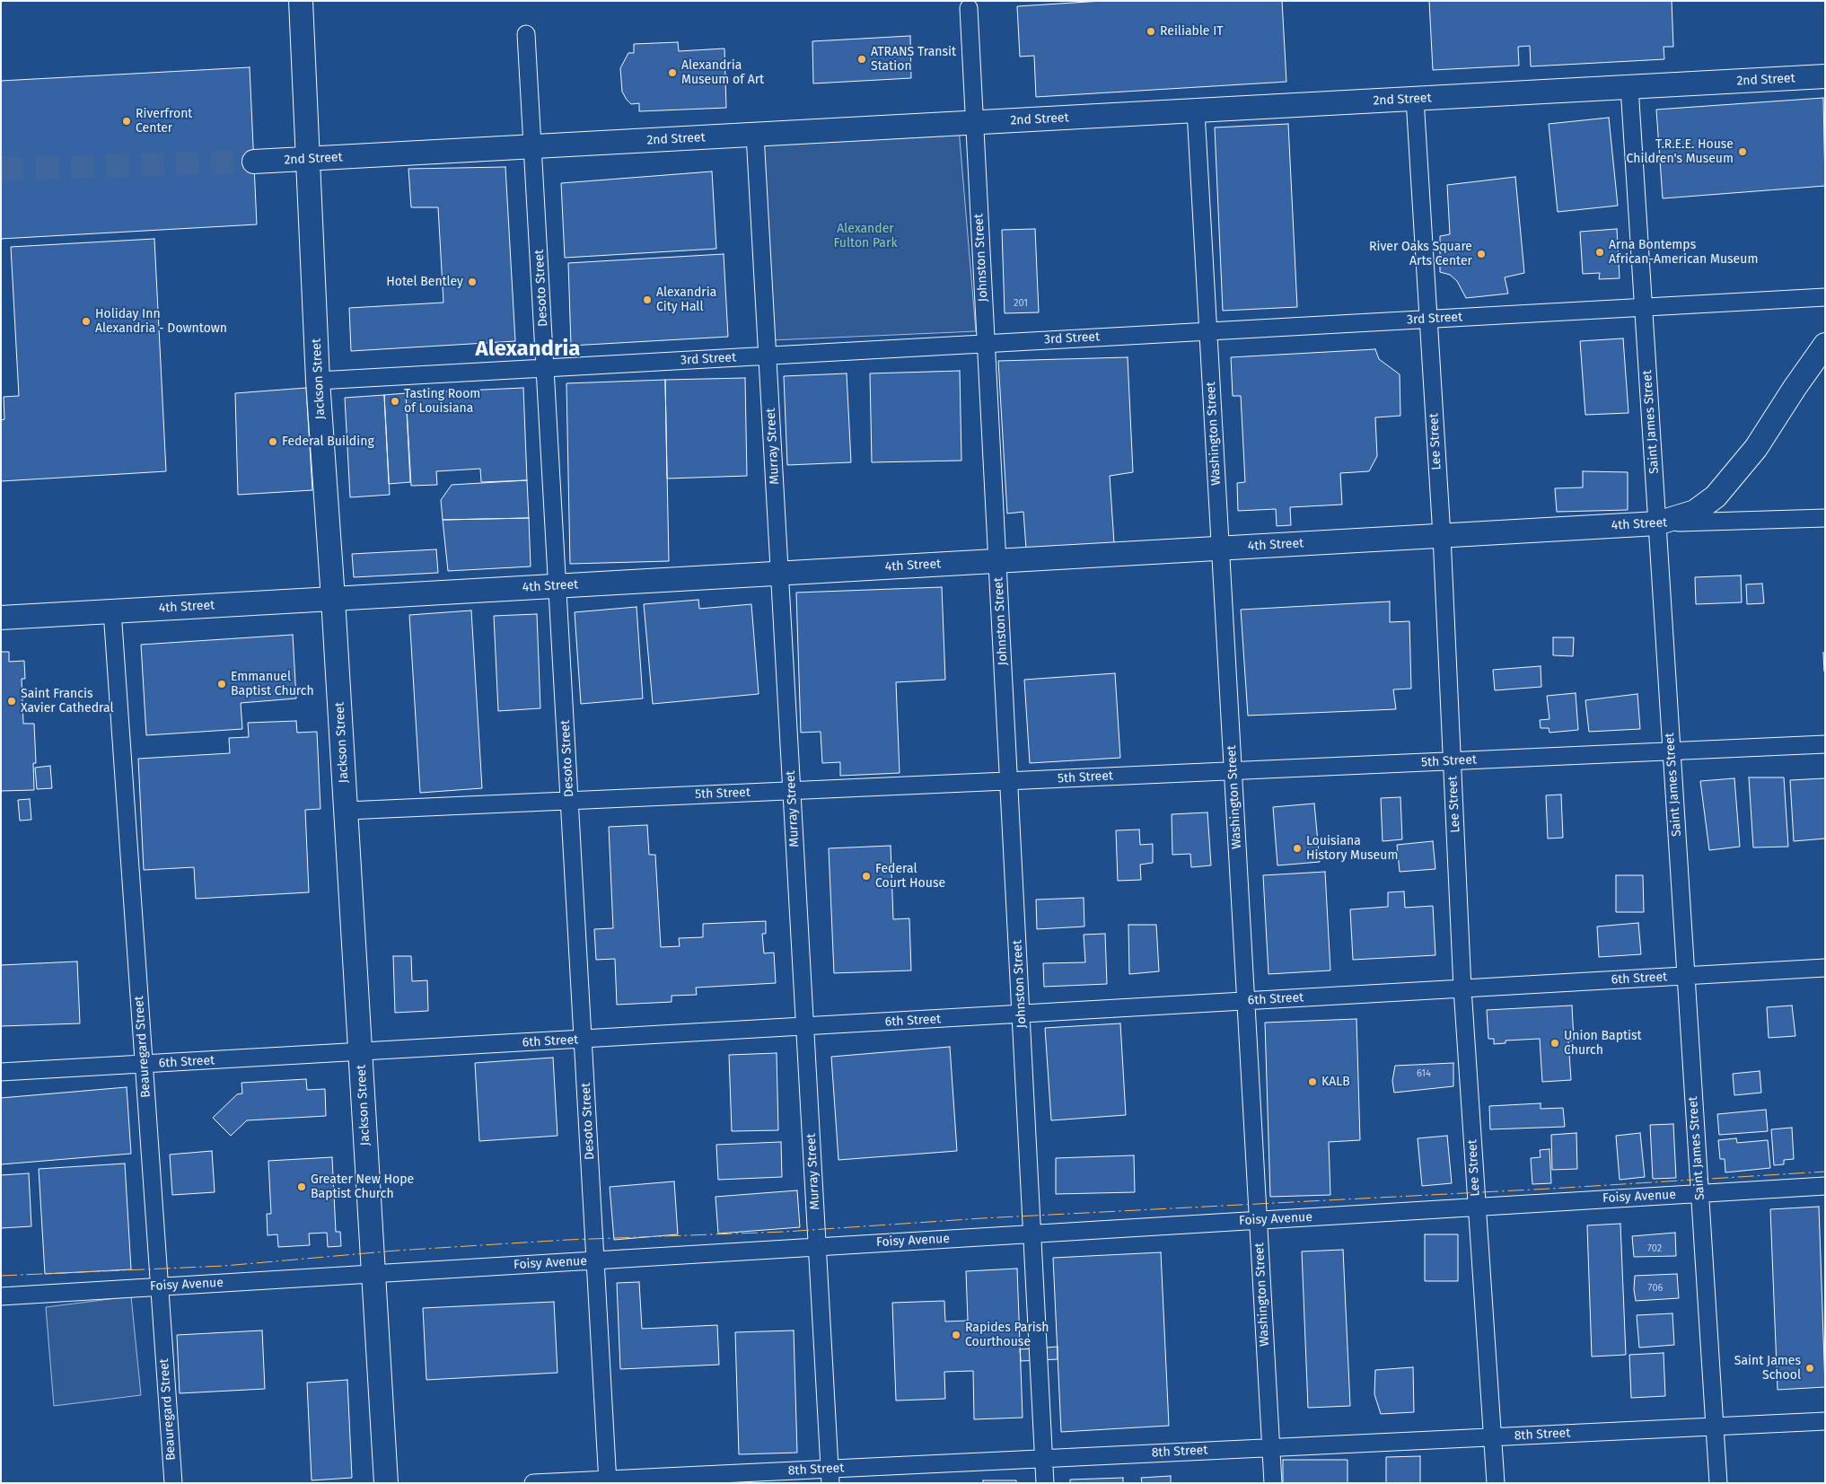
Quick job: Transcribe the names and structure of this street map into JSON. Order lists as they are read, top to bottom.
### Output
{
  "streets": {
    "main road": ["2nd Street", "Jackson Street", "4th Street"],
    "street": [
      "Johnston Street",
      "Desoto Street",
      "3rd Street",
      "Saint James Street",
      "Washington Street",
      "Lee Street",
      "Murray Street",
      "5th Street",
      "6th Street",
      "Beauregard Street",
      "Foisy Avenue",
      "8th Street"
    ]
  },
  "crossings": [
    ["2nd Street", "Johnston Street"],
    ["2nd Street", "Desoto Street"],
    ["2nd Street", "Jackson Street"],
    ["2nd Street", "Saint James Street"],
    ["2nd Street", "Washington Street"],
    ["2nd Street", "Lee Street"],
    ["2nd Street", "Murray Street"],
    ["Johnston Street", "3rd Street"],
    ["Johnston Street", "4th Street"],
    ["Johnston Street", "5th Street"],
    ["Johnston Street", "6th Street"],
    ["Johnston Street", "Foisy Avenue"],
    ["Johnston Street", "8th Street"],
    ["Desoto Street", "3rd Street"],
    ["Desoto Street", "4th Street"],
    ["Desoto Street", "5th Street"],
    ["Desoto Street", "6th Street"],
    ["Desoto Street", "Foisy Avenue"],
    ["Desoto Street", "8th Street"],
    ["3rd Street", "Jackson Street"],
    ["3rd Street", "Saint James Street"],
    ["3rd Street", "Washington Street"],
    ["3rd Street", "Lee Street"],
    ["3rd Street", "Murray Street"],
    ["Jackson Street", "4th Street"],
    ["Jackson Street", "5th Street"],
    ["Jackson Street", "6th Street"],
    ["Jackson Street", "Foisy Avenue"],
    ["Saint James Street", "4th Street"],
    ["Saint James Street", "5th Street"],
    ["Saint James Street", "6th Street"],
    ["Saint James Street", "Foisy Avenue"],
    ["Saint James Street", "8th Street"],
    ["Washington Street", "4th Street"],
    ["Washington Street", "5th Street"],
    ["Washington Street", "6th Street"],
    ["Washington Street", "Foisy Avenue"],
    ["Washington Street", "8th Street"],
    ["Lee Street", "4th Street"],
    ["Lee Street", "5th Street"],
    ["Lee Street", "6th Street"],
    ["Lee Street", "Foisy Avenue"],
    ["Lee Street", "8th Street"],
    ["Murray Street", "4th Street"],
    ["Murray Street", "5th Street"],
    ["Murray Street", "6th Street"],
    ["Murray Street", "Foisy Avenue"],
    ["Murray Street", "8th Street"],
    ["4th Street", "Beauregard Street"],
    ["6th Street", "Beauregard Street"],
    ["Beauregard Street", "Foisy Avenue"]
  ],
  "districts": ["Alexandria"],
  "parks": ["Alexander Fulton Park"],
  "places": [
    "Reiliable IT",
    "ATRANS Transit Station",
    "Alexandria Museum of Art",
    "Riverfront Center",
    "T.R.E.E. House Children's Museum",
    "Arna Bontemps African-American Museum",
    "River Oaks Square Arts Center",
    "Hotel Bentley",
    "Alexandria City Hall",
    "Holiday Inn Alexandria - Downtown",
    "Tasting Room of Louisiana",
    "Federal Building",
    "Emmanuel Baptist Church",
    "Saint Francis Xavier Cathedral",
    "Louisiana History Museum",
    "Federal Court House",
    "Union Baptist Church",
    "KALB",
    "Greater New Hope Baptist Church",
    "Rapides Parish Courthouse",
    "Saint James School"
  ],
  "house_numbers": [
    "201",
    "614",
    "702",
    "706"
  ]
}
